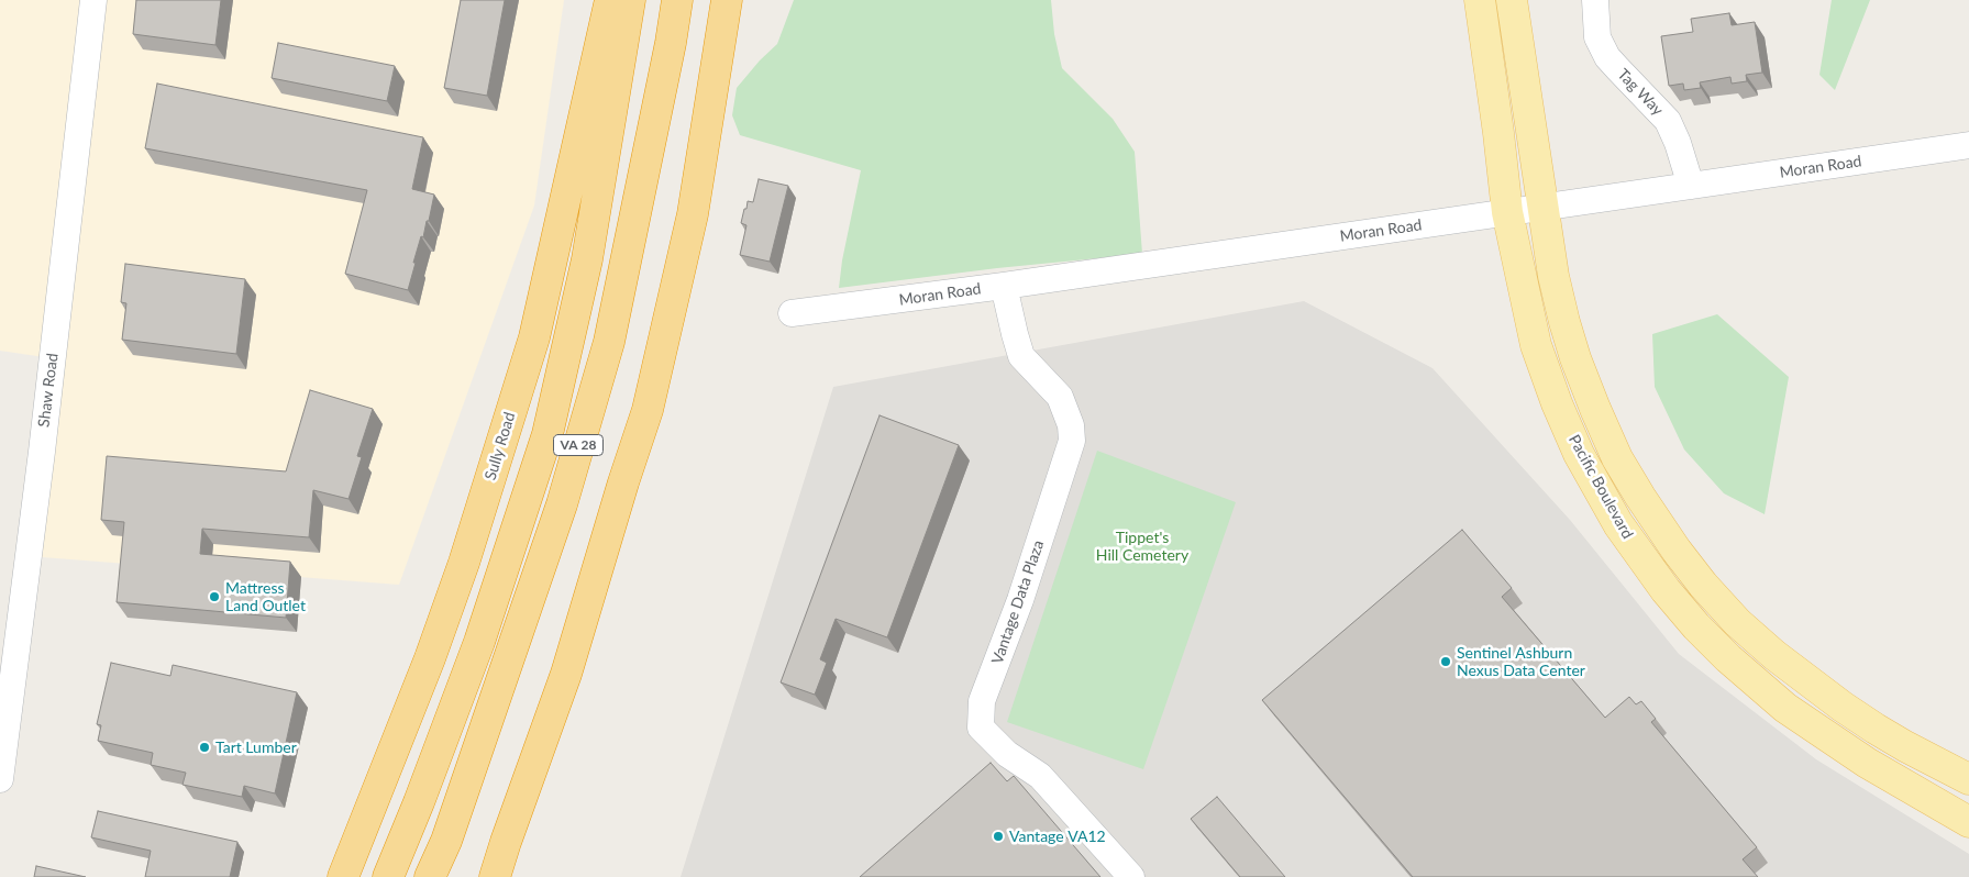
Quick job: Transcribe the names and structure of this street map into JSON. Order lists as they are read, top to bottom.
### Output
{
  "streets": {
    "highway": ["VA 28", "Sully Road"],
    "main road": ["Pacific Boulevard"],
    "street": [
      "Tag Way",
      "Moran Road",
      "Shaw Road",
      "Vantage Data Plaza"
    ]
  },
  "crossings": [
    ["Tag Way", "Moran Road"],
    ["Moran Road", "Pacific Boulevard"],
    ["Moran Road", "Vantage Data Plaza"]
  ],
  "parks": ["Tippet's Hill Cemetery"],
  "places": [
    "Mattress Land Outlet",
    "Sentinel Ashburn Nexus Data Center",
    "Tart Lumber",
    "Vantage VA12"
  ]
}
